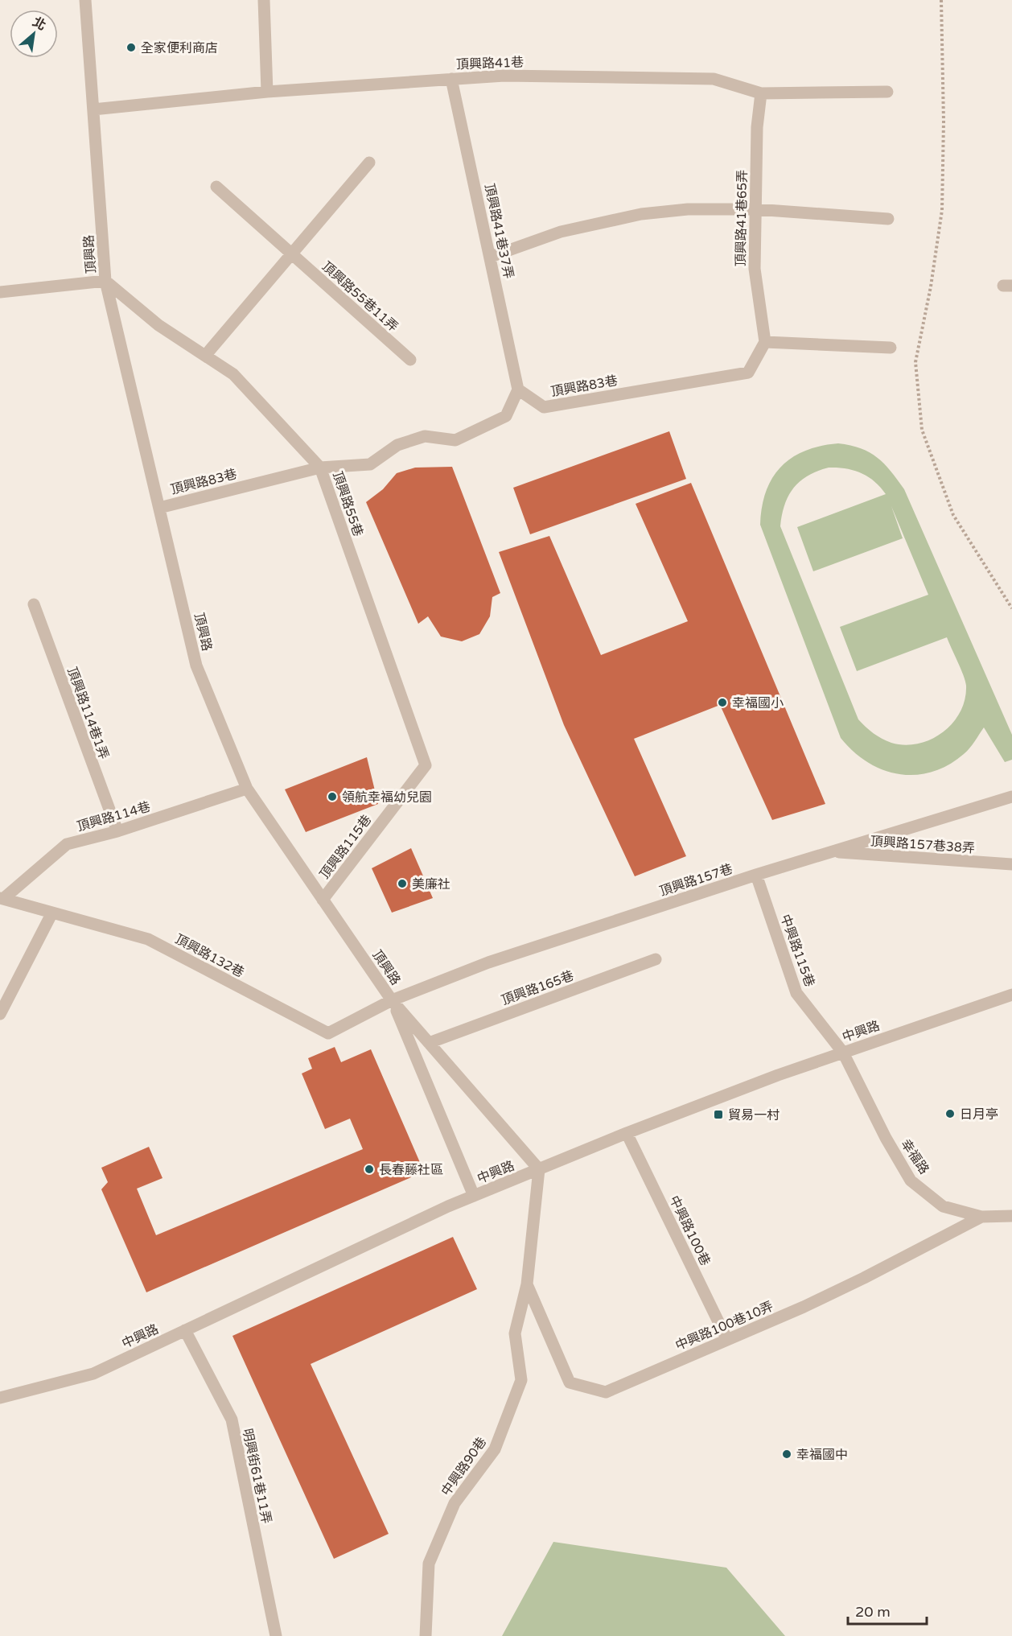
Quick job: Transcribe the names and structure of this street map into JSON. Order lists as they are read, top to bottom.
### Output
{
  "streets": {
    "street": [
      "頂興路41巷",
      "頂興路41巷65弄",
      "頂興路41巷37弄",
      "頂興路",
      "頂興路55巷11弄",
      "頂興路83巷",
      "頂興路55巷",
      "頂興路114巷1弄",
      "頂興路114巷",
      "頂興路157巷38弄",
      "頂興路115巷",
      "頂興路157巷",
      "中興路115巷",
      "頂興路132巷",
      "頂興路165巷",
      "中興路",
      "幸福路",
      "中興路100巷",
      "中興路100巷10弄",
      "中興路90巷",
      "明興街61巷11弄"
    ]
  },
  "crossings": [
    ["頂興路41巷", "頂興路41巷65弄"],
    ["頂興路41巷", "頂興路41巷37弄"],
    ["頂興路41巷", "頂興路"],
    ["頂興路41巷65弄", "頂興路83巷"],
    ["頂興路41巷37弄", "頂興路83巷"],
    ["頂興路", "頂興路83巷"],
    ["頂興路", "頂興路55巷"],
    ["頂興路", "頂興路114巷"],
    ["頂興路", "頂興路115巷"],
    ["頂興路", "頂興路157巷"],
    ["頂興路", "頂興路132巷"],
    ["頂興路", "頂興路165巷"],
    ["頂興路", "中興路"],
    ["頂興路", "中興路90巷"],
    ["頂興路83巷", "頂興路55巷"],
    ["頂興路55巷", "頂興路115巷"],
    ["頂興路114巷1弄", "頂興路114巷"],
    ["頂興路114巷", "頂興路132巷"],
    ["頂興路157巷38弄", "頂興路157巷"],
    ["頂興路157巷", "中興路115巷"],
    ["頂興路157巷", "頂興路132巷"],
    ["中興路115巷", "中興路"],
    ["中興路115巷", "幸福路"],
    ["中興路", "幸福路"],
    ["中興路", "中興路100巷"],
    ["中興路", "中興路90巷"],
    ["中興路", "明興街61巷11弄"],
    ["幸福路", "中興路100巷10弄"],
    ["中興路100巷", "中興路100巷10弄"],
    ["中興路100巷10弄", "中興路90巷"]
  ],
  "places": {
    "other": [
      "全家便利商店",
      "幸福國小",
      "領航幸福幼兒園",
      "美廉社",
      "日月亭",
      "長春藤社區",
      "幸福國中"
    ],
    "transit": ["貿易一村"]
  },
  "scale_bar": "20 m",
  "north": "top right"
}
